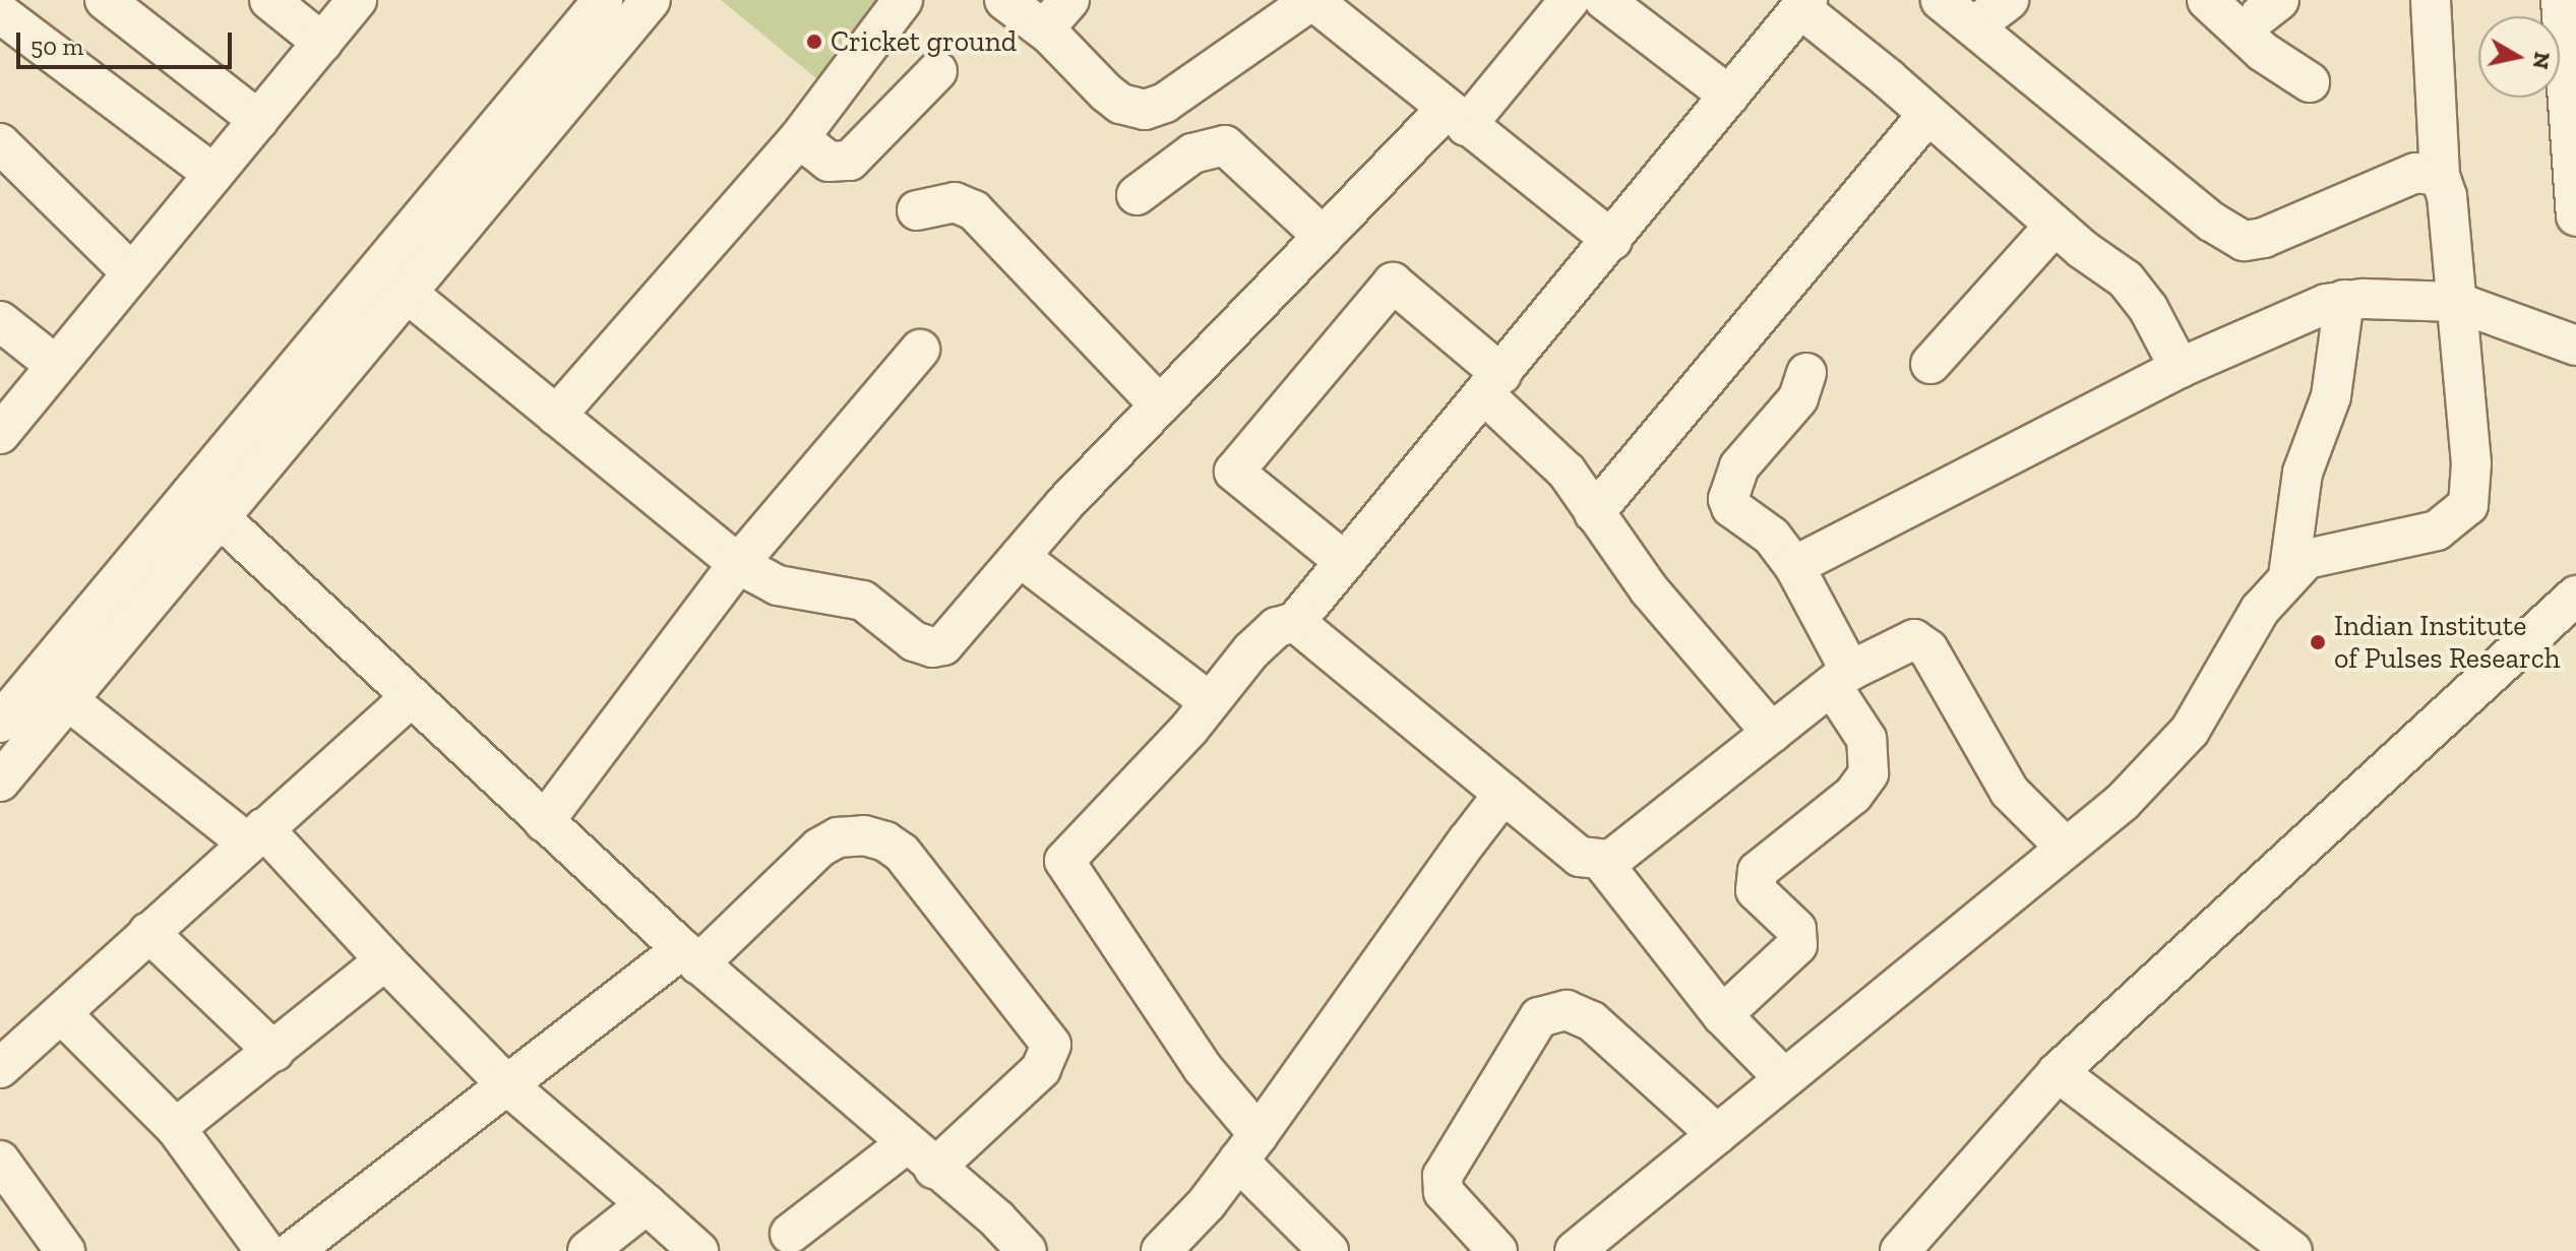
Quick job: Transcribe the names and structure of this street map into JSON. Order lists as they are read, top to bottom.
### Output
{
  "places": ["Cricket ground", "Indian Institute of Pulses Research"],
  "scale_bar": "50 m",
  "north": "right"
}
